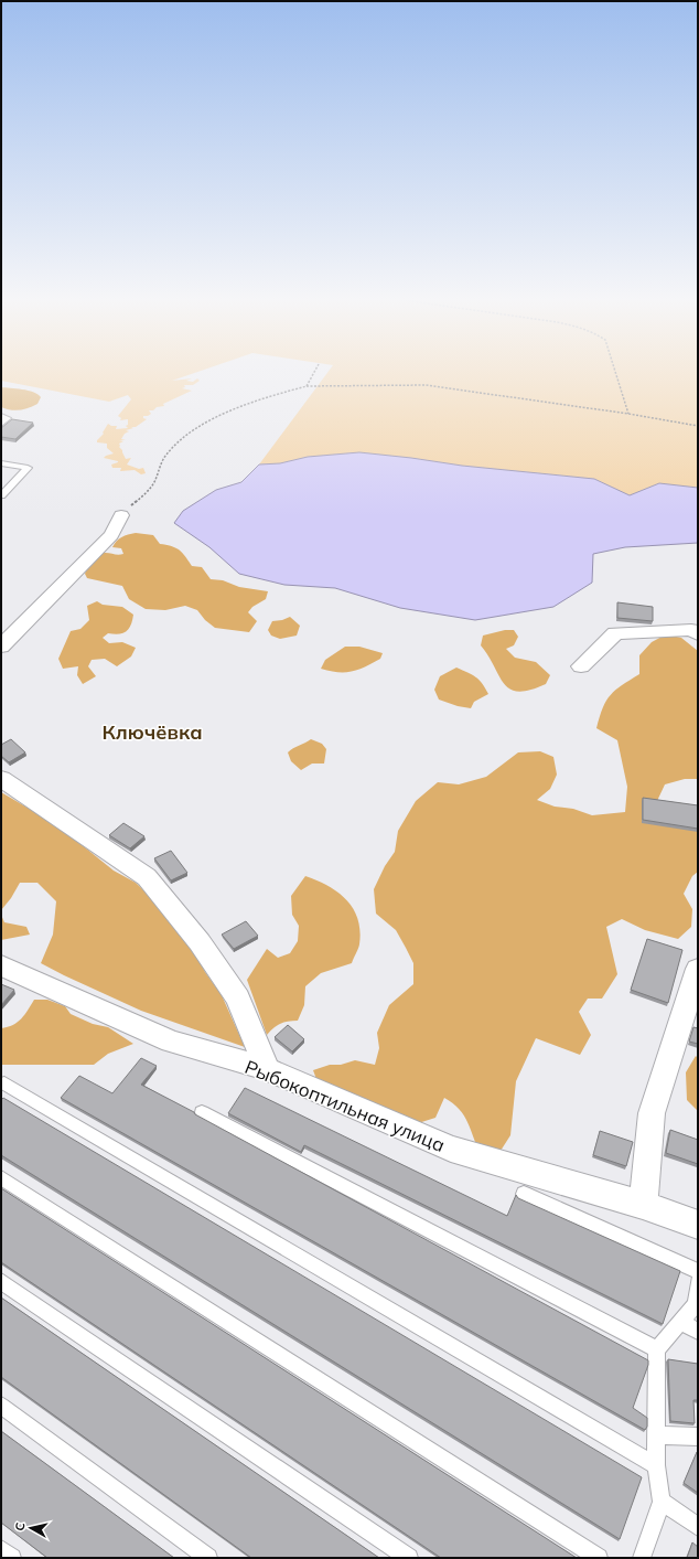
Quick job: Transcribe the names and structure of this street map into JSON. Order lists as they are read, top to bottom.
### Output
{
  "streets": {
    "street": ["Рыбокоптильная улица"]
  },
  "districts": ["Ключёвка"],
  "north": "left"
}
